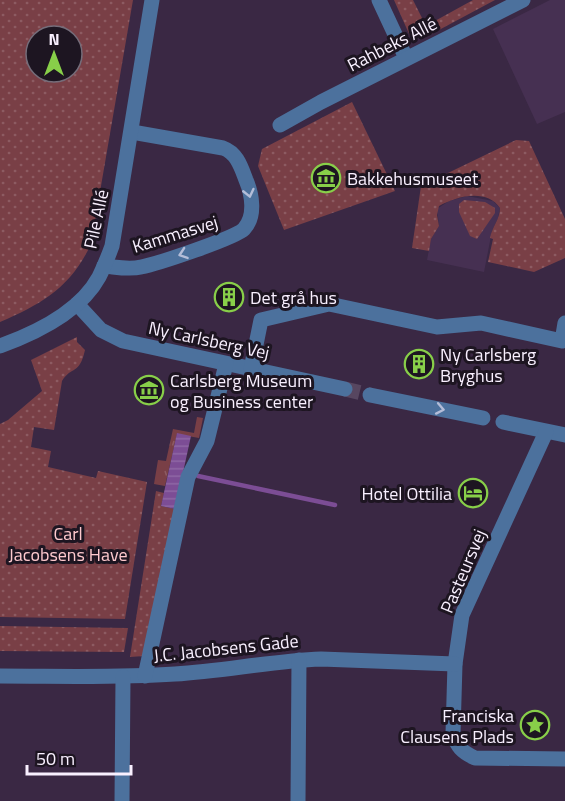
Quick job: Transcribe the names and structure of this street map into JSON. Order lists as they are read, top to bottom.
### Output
{
  "streets": {
    "street": [
      "Rahbeks Allé",
      "Pile Allé",
      "Kammasvej",
      "Ny Carlsberg Vej",
      "Pasteursvej",
      "J.C. Jacobsens Gade"
    ]
  },
  "crossings": [
    ["Pile Allé", "Kammasvej"],
    ["Pile Allé", "Ny Carlsberg Vej"],
    ["Pasteursvej", "J.C. Jacobsens Gade"]
  ],
  "parks": ["Carl Jacobsens Have"],
  "places": {
    "museum": ["Bakkehusmuseet", "Carlsberg Museum og Business center"],
    "building": ["Det grå hus", "Ny Carlsberg Bryghus"],
    "hotel": ["Hotel Ottilia"],
    "place": ["Franciska Clausens Plads"]
  },
  "scale_bar": "50 m",
  "north": "top"
}
